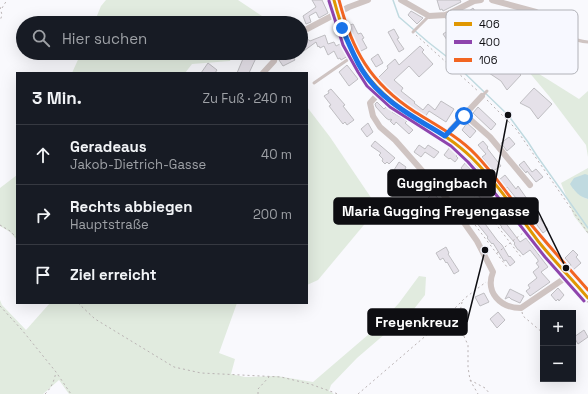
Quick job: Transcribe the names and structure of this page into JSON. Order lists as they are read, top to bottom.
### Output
{
  "places": ["Guggingbach", "Freyenkreuz", "Maria Gugging Freyengasse"],
  "lines": ["transit line 406", "transit line 106", "transit line 400"],
  "legend": ["406", "400", "106"],
  "page": {
    "search": "Hier suchen",
    "heading": ["3 Min.", "Zu Fuß · 240 m"],
    "list": [
      ["Geradeaus", "Jakob-Dietrich-Gasse", "40 m"],
      ["Rechts abbiegen", "Hauptstraße", "200 m"],
      "Ziel erreicht"
    ],
    "map_buttons": ["+", "−"]
  }
}
